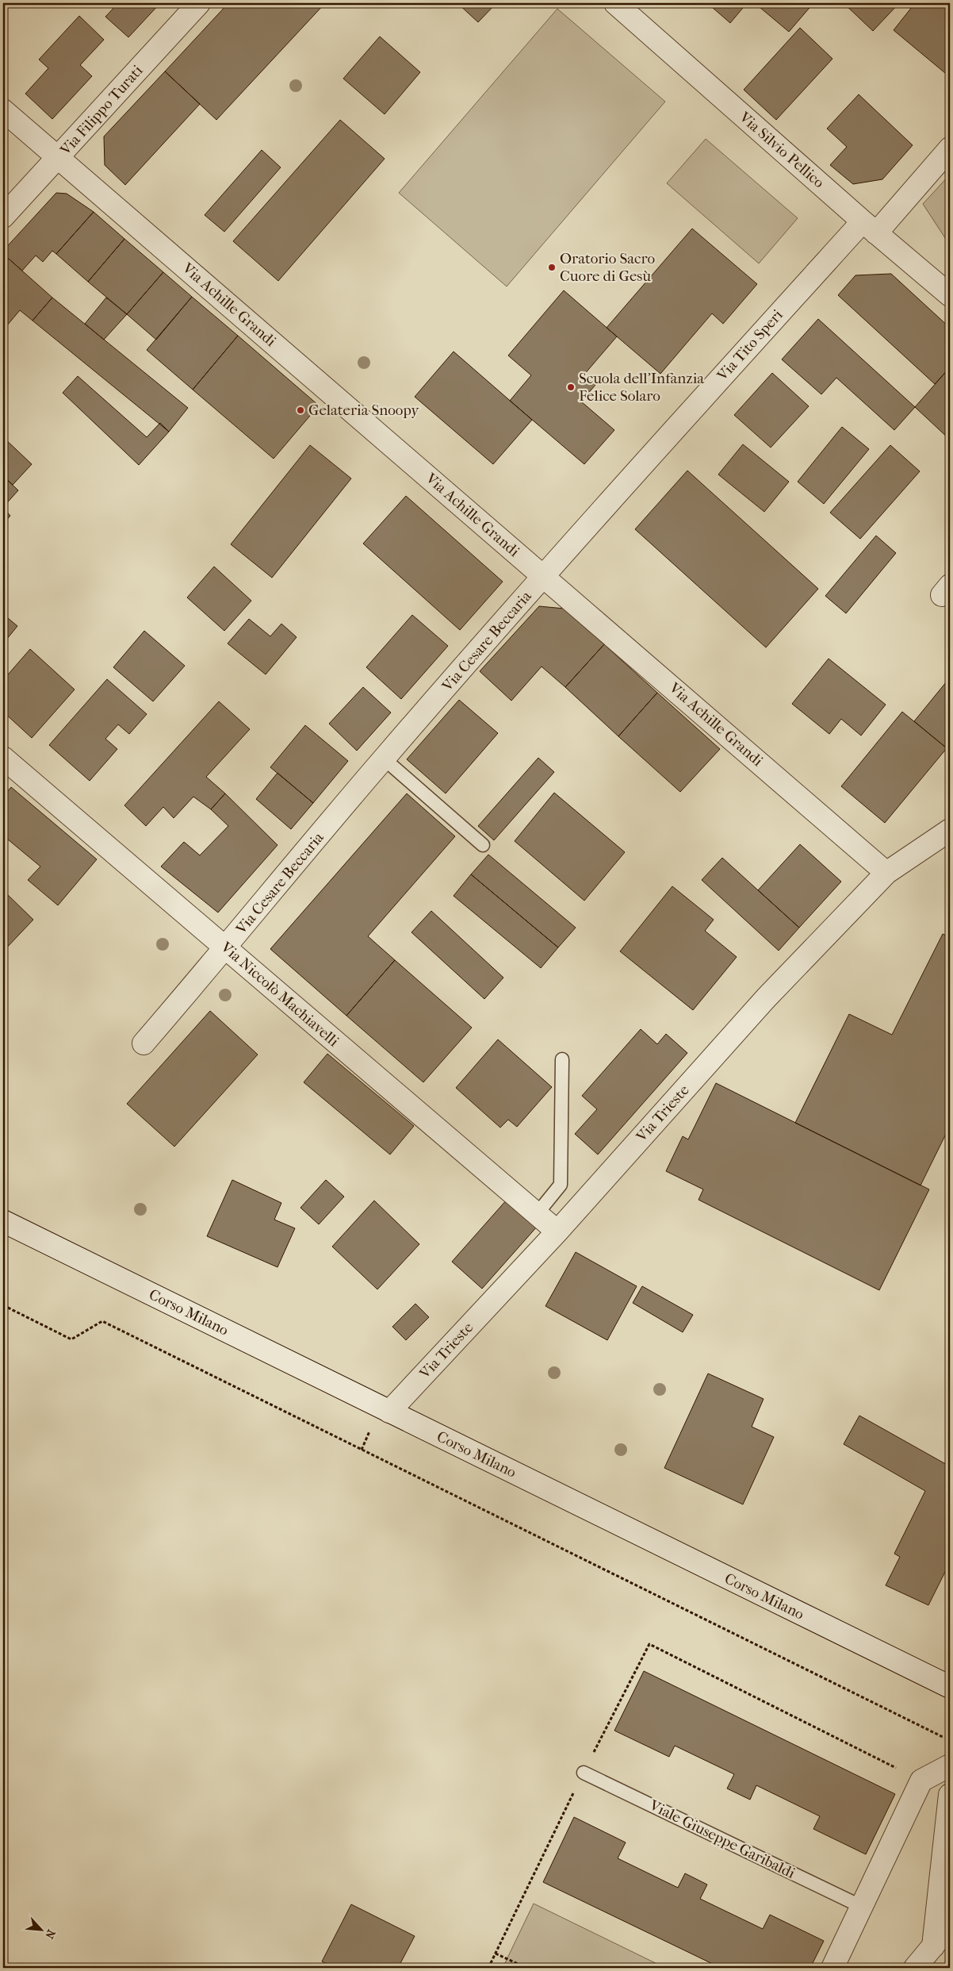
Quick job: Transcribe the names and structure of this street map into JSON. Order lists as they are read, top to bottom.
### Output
{
  "streets": {
    "street": [
      "Via Filippo Turati",
      "Via Silvio Pellico",
      "Via Achille Grandi",
      "Via Tito Speri",
      "Via Cesare Beccaria",
      "Via Niccolò Machiavelli",
      "Via Trieste",
      "Corso Milano"
    ],
    "lane": ["Viale Giuseppe Garibaldi"]
  },
  "crossings": [
    ["Via Filippo Turati", "Via Achille Grandi"],
    ["Via Silvio Pellico", "Via Tito Speri"],
    ["Via Achille Grandi", "Via Tito Speri"],
    ["Via Achille Grandi", "Via Cesare Beccaria"],
    ["Via Achille Grandi", "Via Trieste"],
    ["Via Tito Speri", "Via Cesare Beccaria"],
    ["Via Cesare Beccaria", "Via Niccolò Machiavelli"],
    ["Via Niccolò Machiavelli", "Via Trieste"],
    ["Via Trieste", "Corso Milano"]
  ],
  "places": ["Oratorio Sacro Cuore di Gesù", "Scuola dell'Infanzia Felice Solaro", "Gelateria Snoopy"],
  "north": "bottom right"
}
